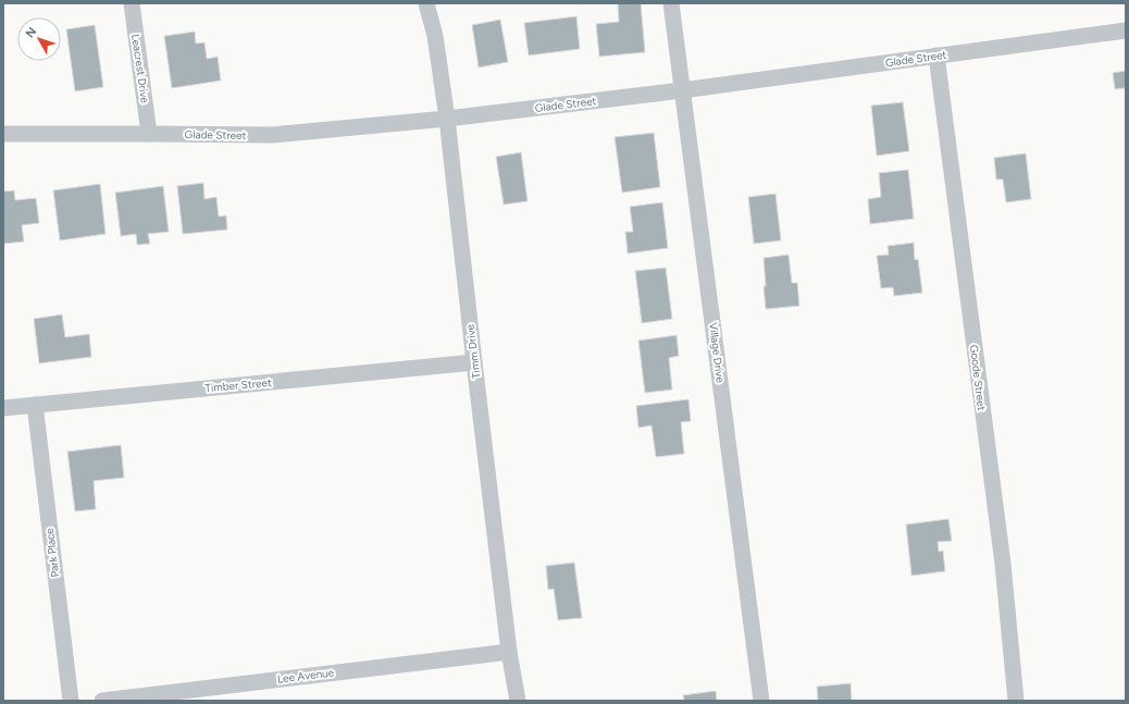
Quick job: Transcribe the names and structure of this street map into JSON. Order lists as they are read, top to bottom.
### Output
{
  "streets": {
    "street": [
      "Glade Street",
      "Leacrest Drive",
      "Timm Drive",
      "Village Drive",
      "Goode Street",
      "Timber Street",
      "Park Place",
      "Lee Avenue"
    ]
  },
  "crossings": [
    ["Glade Street", "Leacrest Drive"],
    ["Glade Street", "Timm Drive"],
    ["Glade Street", "Village Drive"],
    ["Glade Street", "Goode Street"],
    ["Timm Drive", "Timber Street"],
    ["Timm Drive", "Lee Avenue"],
    ["Timber Street", "Park Place"]
  ],
  "north": "top left"
}
